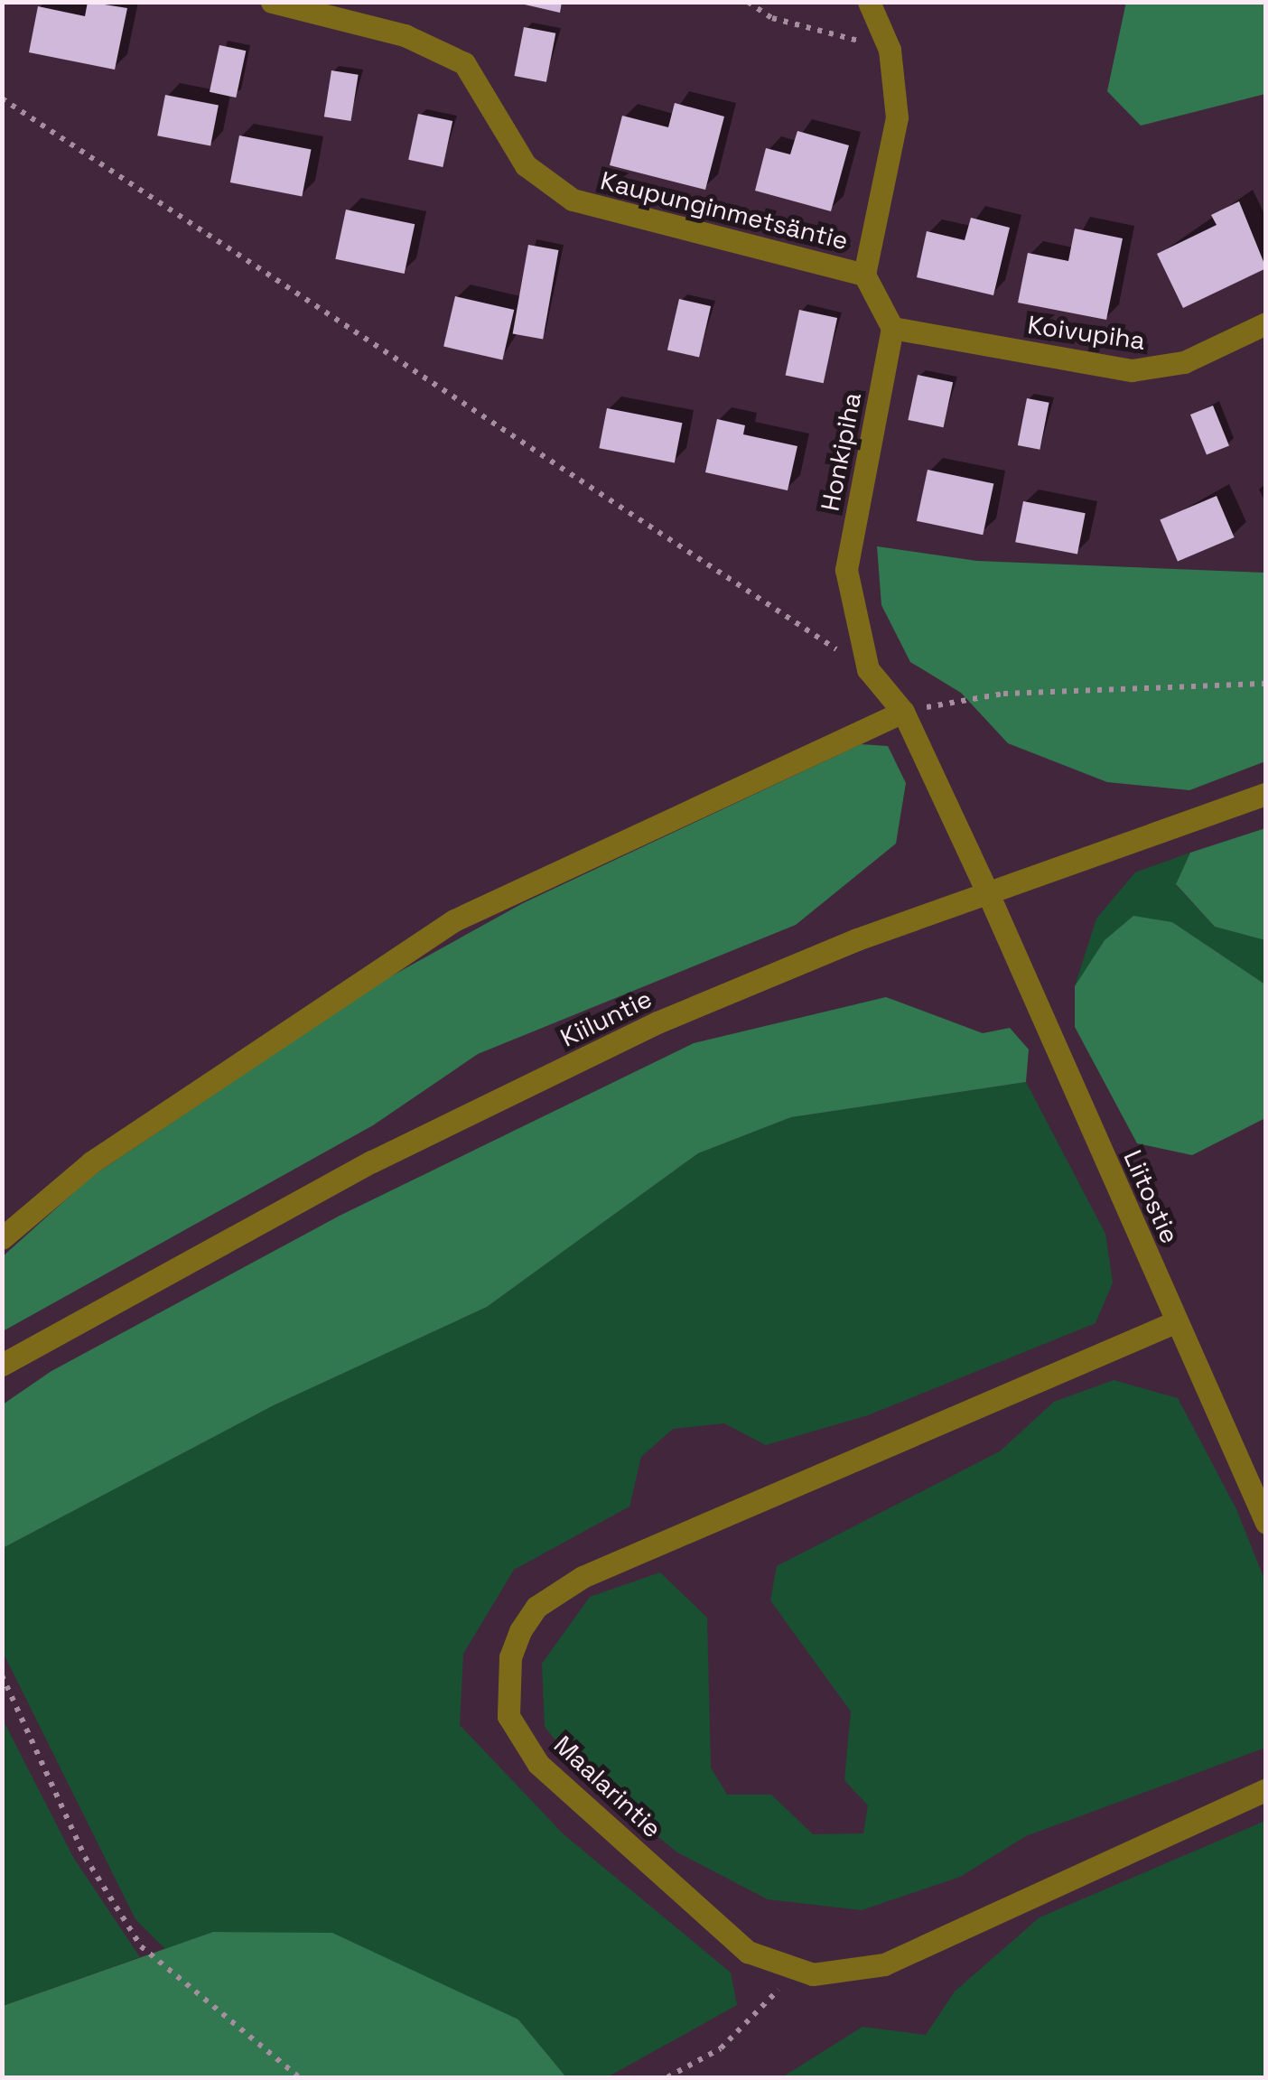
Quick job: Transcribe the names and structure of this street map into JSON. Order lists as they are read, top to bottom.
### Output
{
  "streets": {
    "street": [
      "Kaupunginmetsäntie",
      "Koivupiha",
      "Honkipiha",
      "Kiiluntie",
      "Liitostie",
      "Maalarintie"
    ]
  },
  "crossings": [
    ["Koivupiha", "Honkipiha"],
    ["Honkipiha", "Kiiluntie"],
    ["Honkipiha", "Liitostie"],
    ["Kiiluntie", "Liitostie"],
    ["Liitostie", "Maalarintie"]
  ]
}
